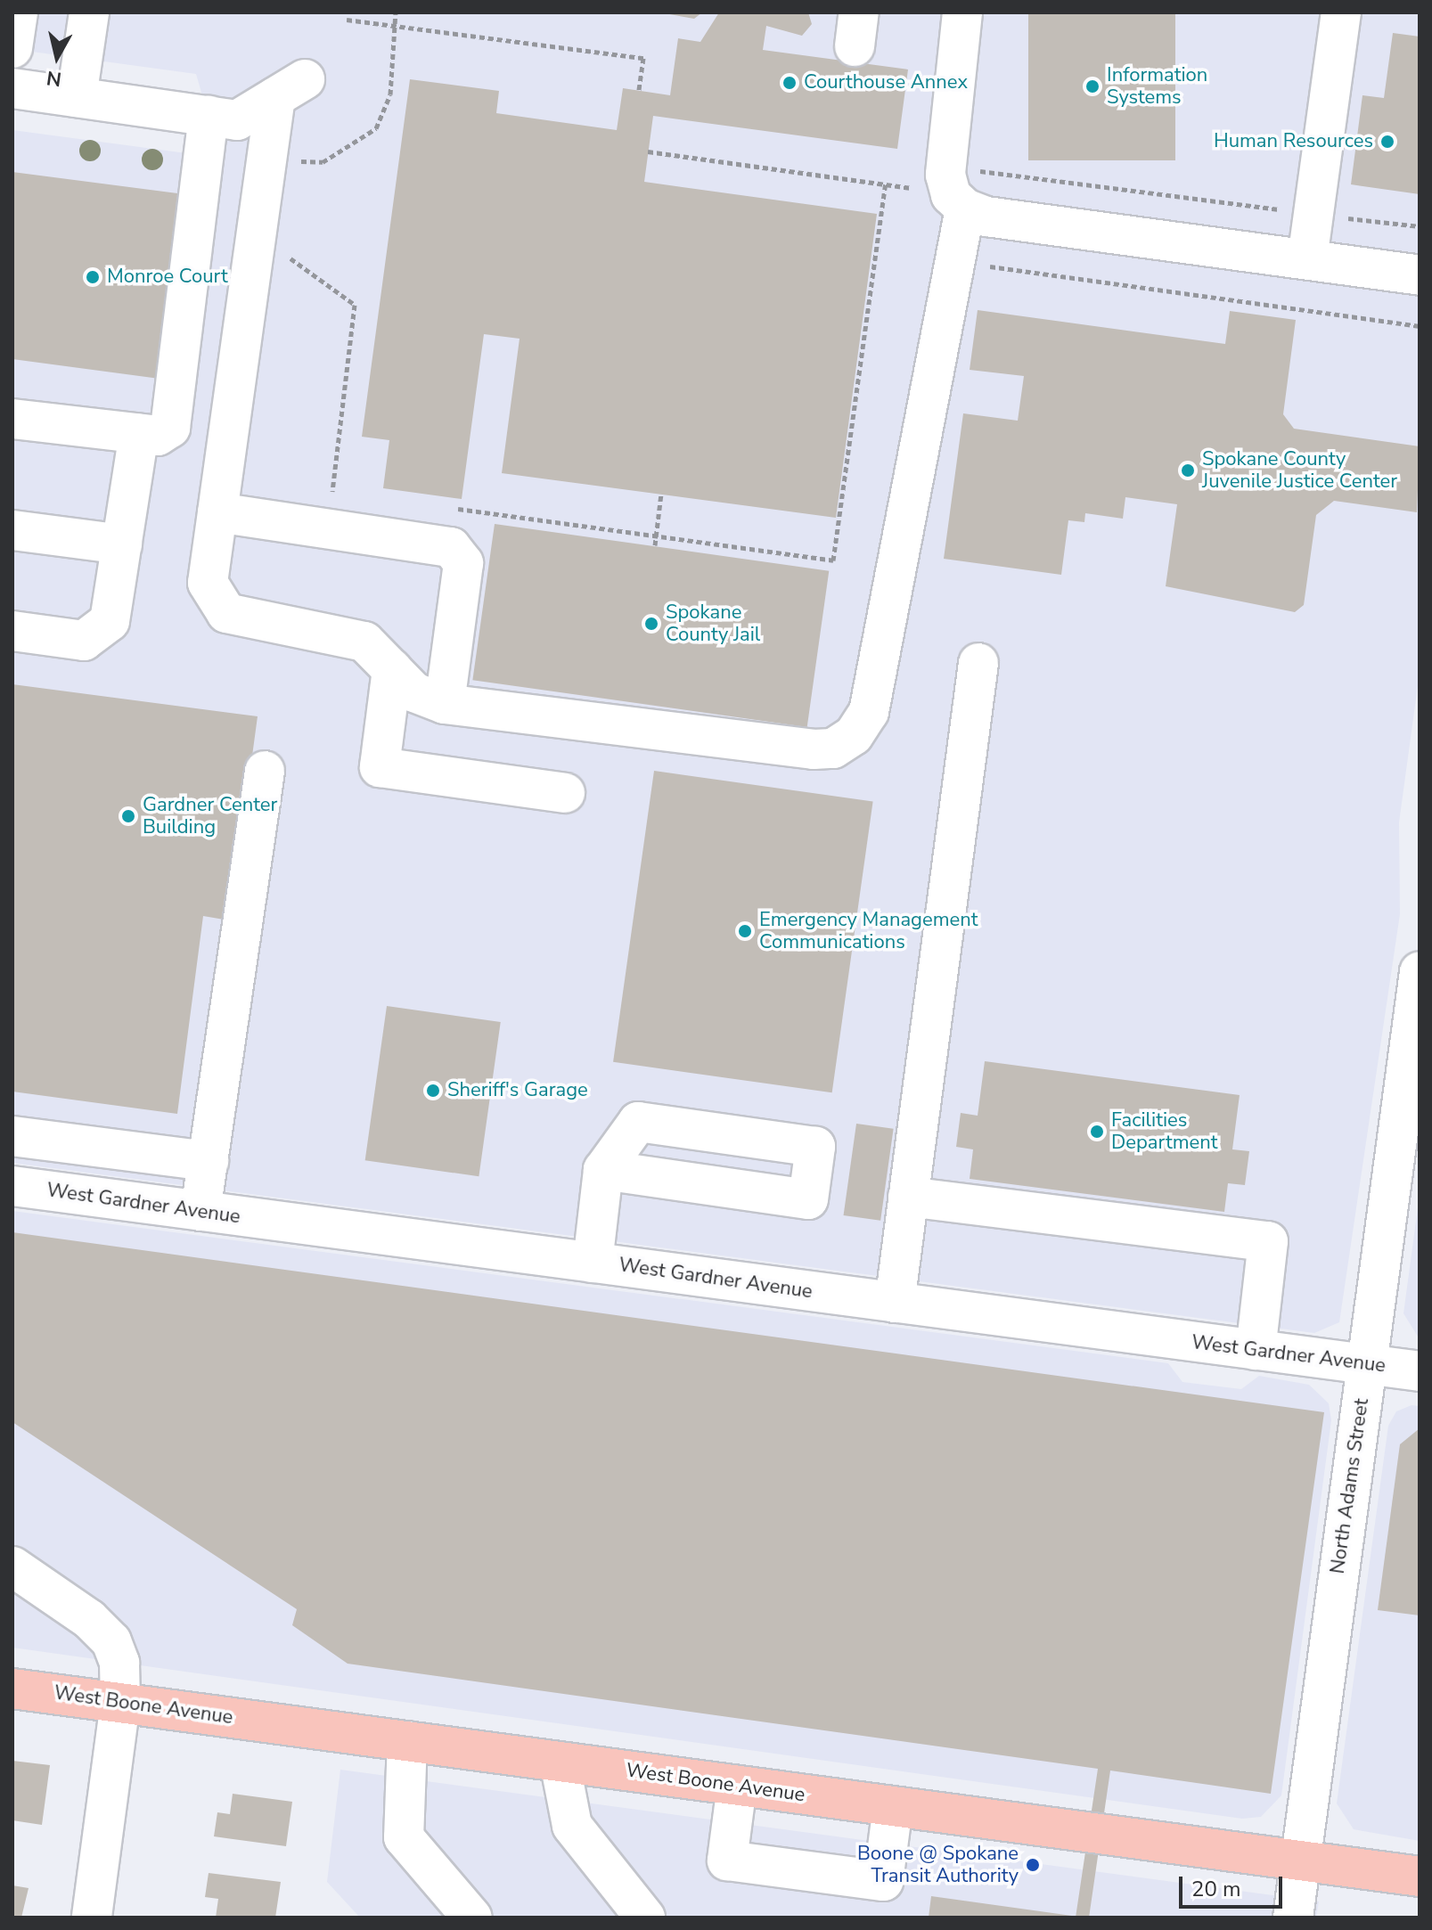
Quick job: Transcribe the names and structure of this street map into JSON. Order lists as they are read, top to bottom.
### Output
{
  "streets": {
    "main road": ["West Boone Avenue"],
    "street": ["West Gardner Avenue", "North Adams Street"]
  },
  "crossings": [
    ["West Gardner Avenue", "North Adams Street"],
    ["North Adams Street", "West Boone Avenue"]
  ],
  "places": [
    "Courthouse Annex",
    "Information Systems",
    "Human Resources",
    "Monroe Court",
    "Spokane County Juvenile Justice Center",
    "Spokane County Jail",
    "Gardner Center Building",
    "Emergency Management Communications",
    "Sheriff's Garage",
    "Facilities Department",
    "Boone @ Spokane Transit Authority"
  ],
  "scale_bar": "20 m",
  "north": "bottom"
}
